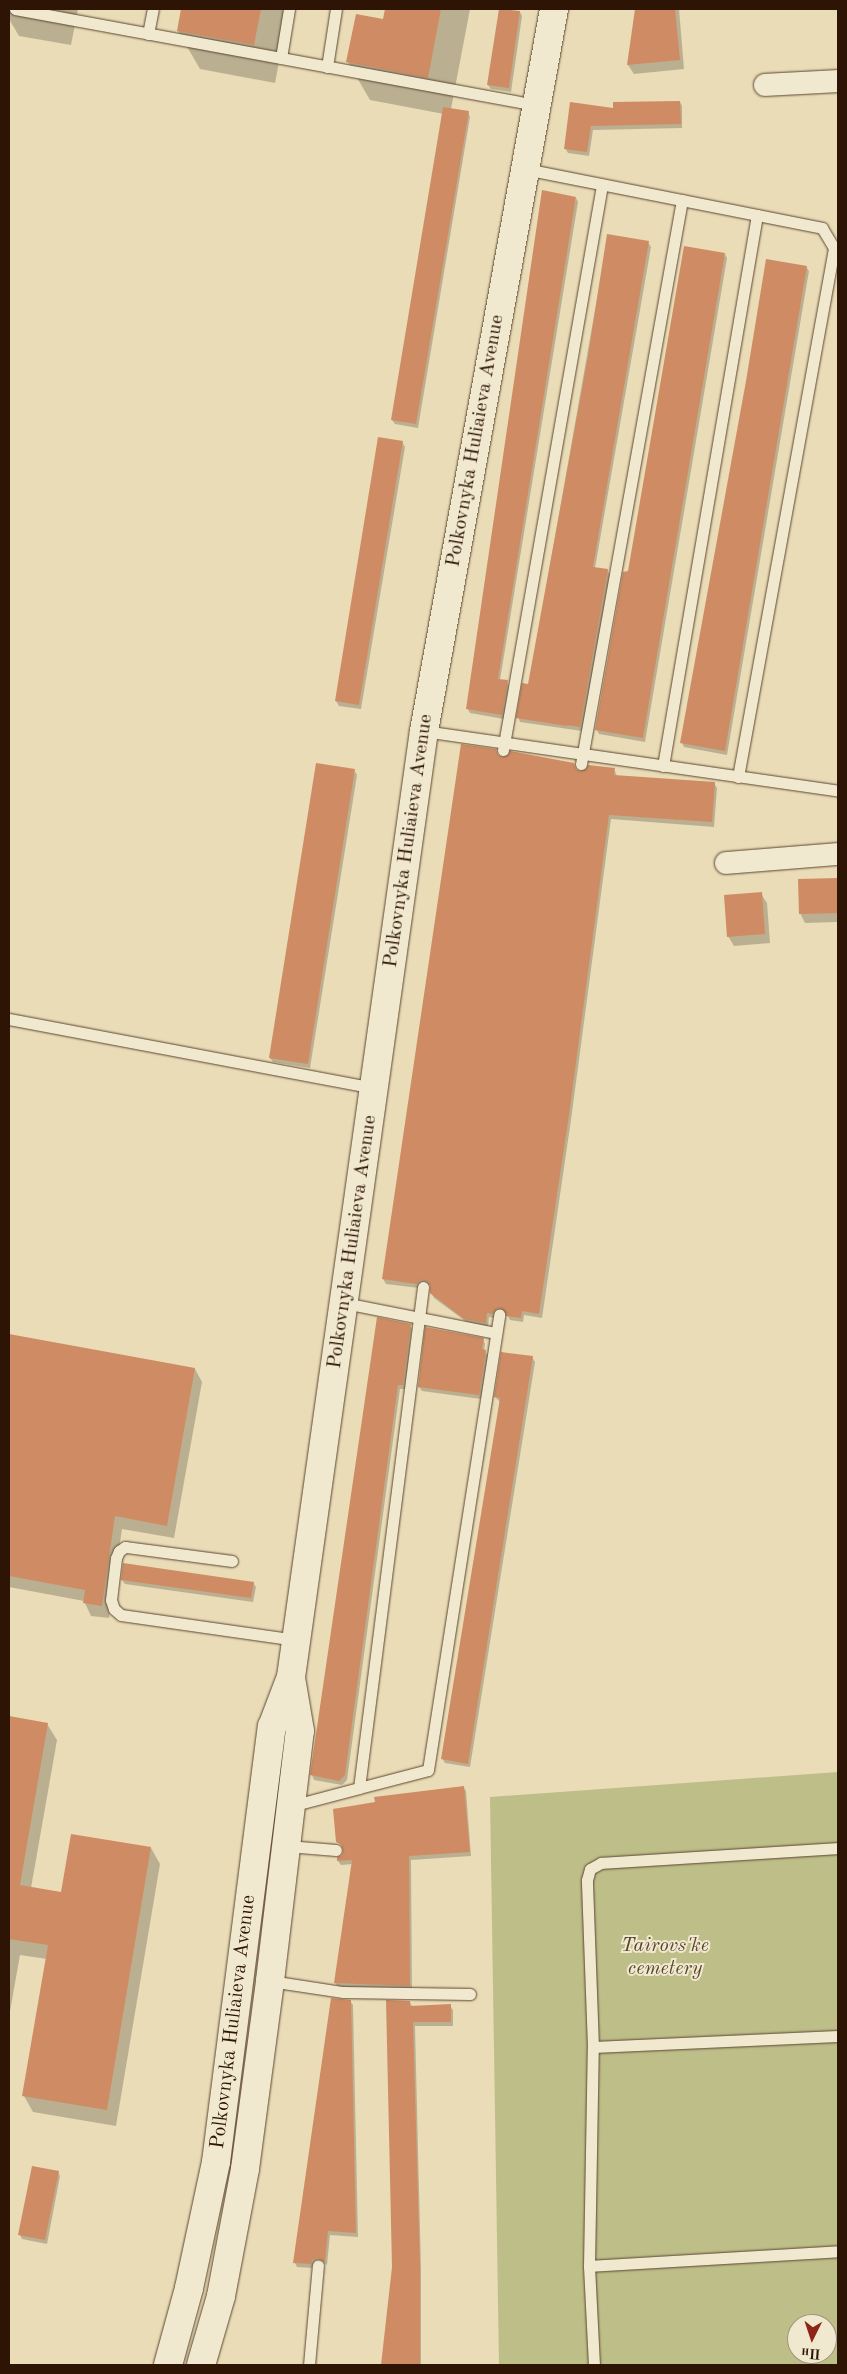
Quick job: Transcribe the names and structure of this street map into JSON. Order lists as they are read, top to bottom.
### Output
{
  "streets": {
    "main road": ["Polkovnyka Huliaieva Avenue"]
  },
  "parks": ["Tairovs'ke cemetery"],
  "north": "bottom"
}
